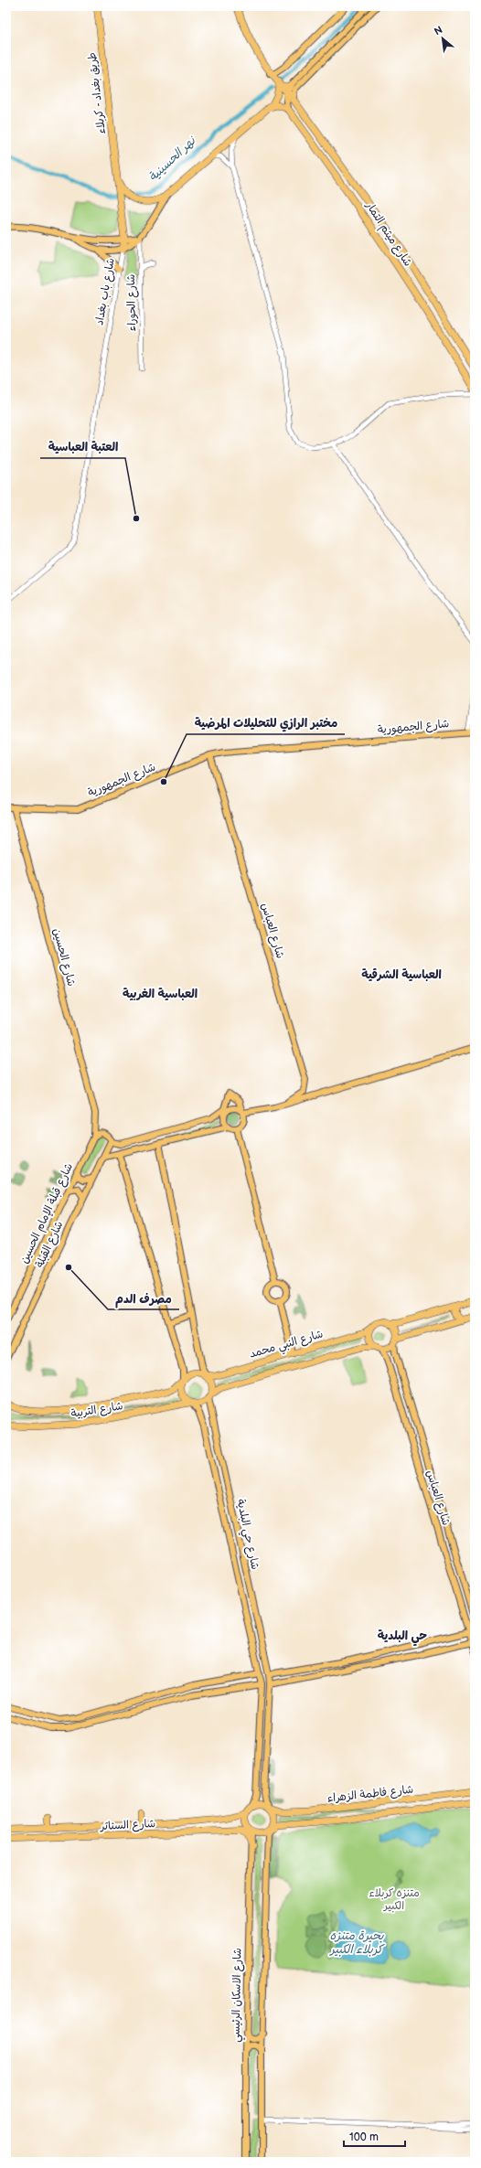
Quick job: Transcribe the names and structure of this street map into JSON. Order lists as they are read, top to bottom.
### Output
{
  "streets": {
    "highway": [
      "طريق بغداد - كربلاء",
      "شارع ميثم التمار",
      "شارع باب بغداد",
      "شارع النبي محمد",
      "شارع التربية",
      "شارع فاطمة الزهراء",
      "شارع السناتر"
    ],
    "main road": [
      "شارع الجمهورية",
      "شارع العباس",
      "شارع الحسين",
      "شارع قبلة الإمام الحسين",
      "شارع القبلة",
      "شارع حي البلدية",
      "شارع الاسكان الرئيسي"
    ],
    "street": ["شارع الحوراء"]
  },
  "crossings": [
    ["طريق بغداد - كربلاء", "شارع باب بغداد"],
    ["شارع باب بغداد", "شارع الحوراء"],
    ["شارع الجمهورية", "شارع العباس"],
    ["شارع الجمهورية", "شارع الحسين"],
    ["شارع العباس", "شارع النبي محمد"],
    ["شارع الحسين", "شارع قبلة الإمام الحسين"],
    ["شارع النبي محمد", "شارع التربية"],
    ["شارع النبي محمد", "شارع حي البلدية"],
    ["شارع التربية", "شارع حي البلدية"],
    ["شارع فاطمة الزهراء", "شارع السناتر"],
    ["شارع فاطمة الزهراء", "شارع الاسكان الرئيسي"],
    ["شارع السناتر", "شارع الاسكان الرئيسي"]
  ],
  "districts": ["العباسية الشرقية", "العباسية الغربية", "حي البلدية"],
  "water": ["نهر الحسينية", "بحيرة متنزه كربلاء الكبير"],
  "parks": ["متنزه كربلاء الكبير"],
  "places": ["العتبة العباسية", "مختبر الرازي للتحليلات المرضية", "مصرف الدم"],
  "scale_bar": "100 m",
  "north": "top left"
}
